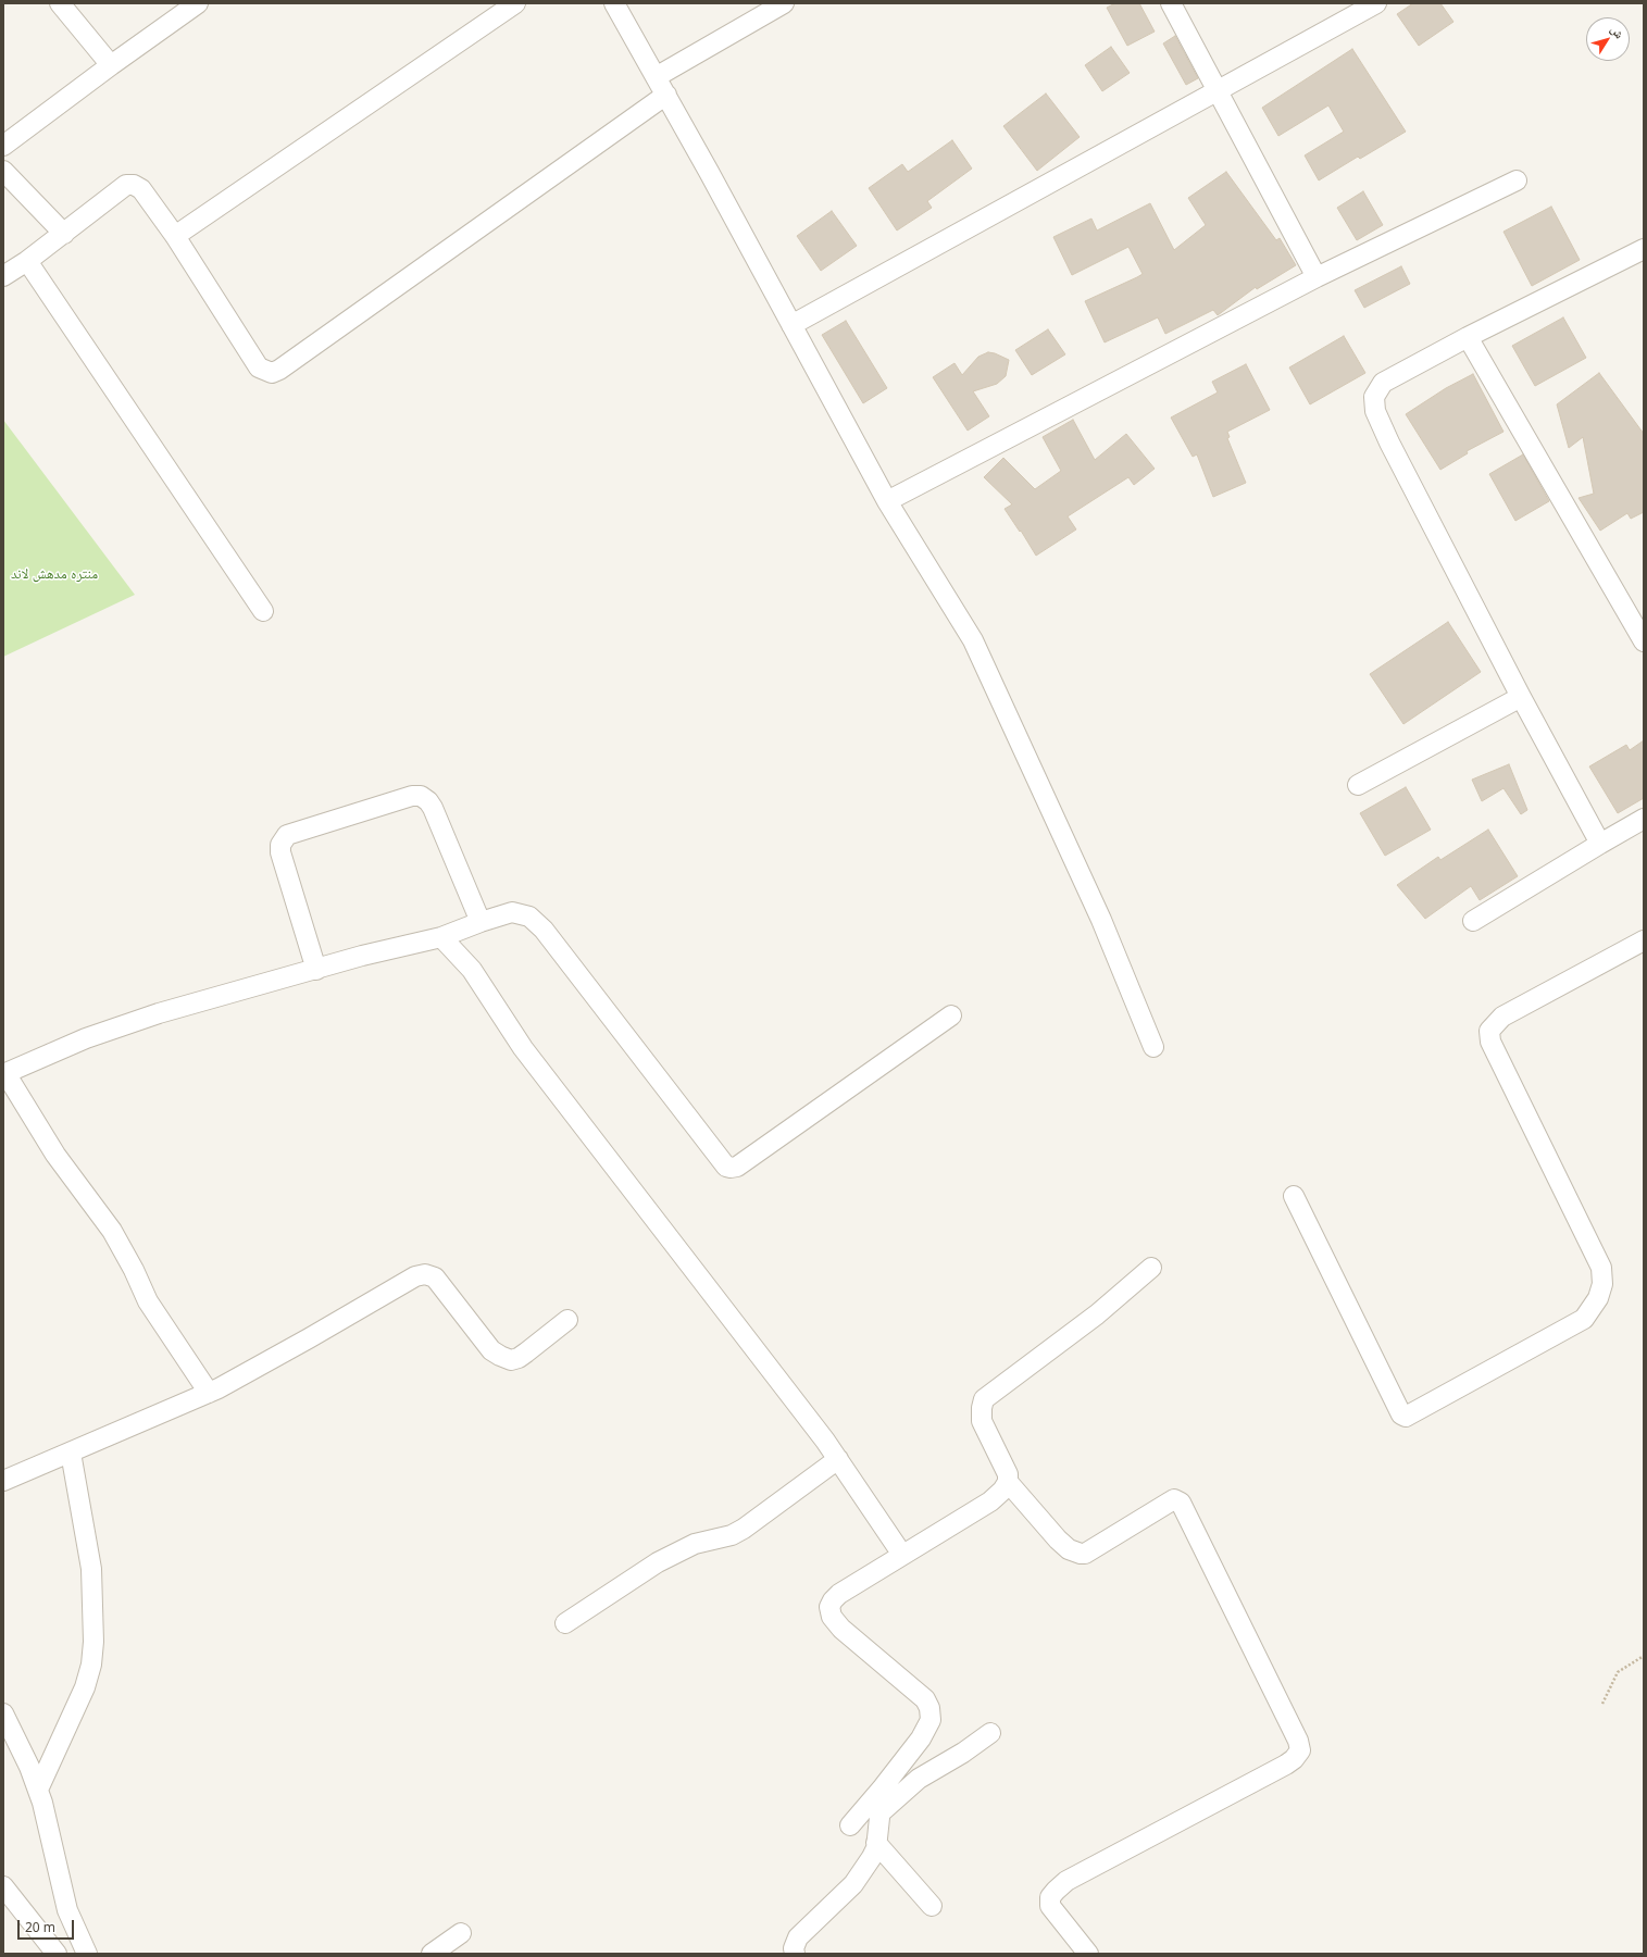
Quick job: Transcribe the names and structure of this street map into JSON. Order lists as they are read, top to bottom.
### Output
{
  "parks": ["منتره مدهش لاند"],
  "scale_bar": "20 m",
  "north": "top right"
}
